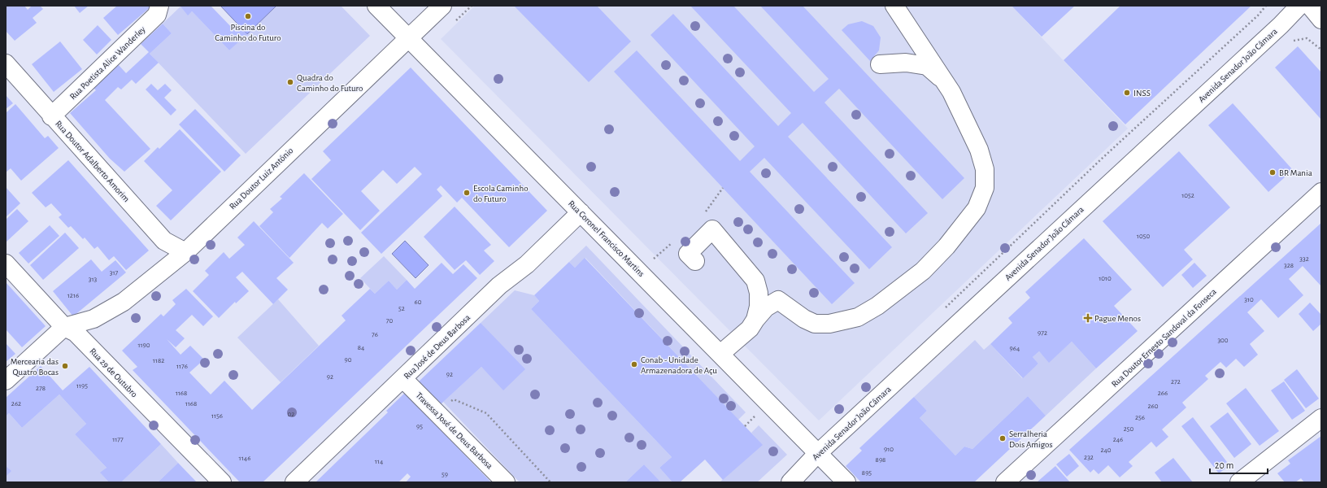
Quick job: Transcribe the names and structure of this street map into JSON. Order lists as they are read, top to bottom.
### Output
{
  "streets": {
    "street": [
      "Rua Poetista Alice Wanderley",
      "Avenida Senador João Câmara",
      "Rua Doutor Adalberto Amorim",
      "Rua Doutor Luiz António",
      "Rua Coronel Francisco Martins",
      "Rua Doutor Ernesto Sandoval da Fonseca",
      "Rua José de Deus Barbosa",
      "Rua 29 de Outubro",
      "Travessa José de Deus Barbosa"
    ]
  },
  "crossings": [
    ["Rua Poetista Alice Wanderley", "Rua Doutor Adalberto Amorim"],
    ["Avenida Senador João Câmara", "Rua Coronel Francisco Martins"],
    ["Rua Doutor Adalberto Amorim", "Rua Doutor Luiz António"],
    ["Rua Doutor Luiz António", "Rua Coronel Francisco Martins"],
    ["Rua Doutor Luiz António", "Rua 29 de Outubro"],
    ["Rua Coronel Francisco Martins", "Rua José de Deus Barbosa"],
    ["Rua José de Deus Barbosa", "Travessa José de Deus Barbosa"]
  ],
  "places": {
    "other": [
      "Piscina do Caminho do Futuro",
      "Quadra do Caminho do Futuro",
      "INSS",
      "BR Mania",
      "Escola Caminho do Futuro",
      "Conab - Unidade Armazenadora de Açu",
      "Mercearia das Quatro Bocas",
      "Serralheria Dois Amigos"
    ],
    "health": ["Pague Menos"]
  },
  "house_numbers": [
    "1052",
    "1050",
    "332",
    "328",
    "317",
    "1010",
    "313",
    "1216",
    "310",
    "60",
    "52",
    "70",
    "972",
    "76",
    "300",
    "1190",
    "84",
    "964",
    "90",
    "1182",
    "1176",
    "92",
    "92",
    "272",
    "1195",
    "278",
    "1168",
    "266",
    "262",
    "1168",
    "260",
    "02",
    "1156",
    "256",
    "95",
    "250",
    "1177",
    "246",
    "910",
    "240",
    "232",
    "1146",
    "898",
    "114",
    "895",
    "59"
  ],
  "scale_bar": "20 m"
}
